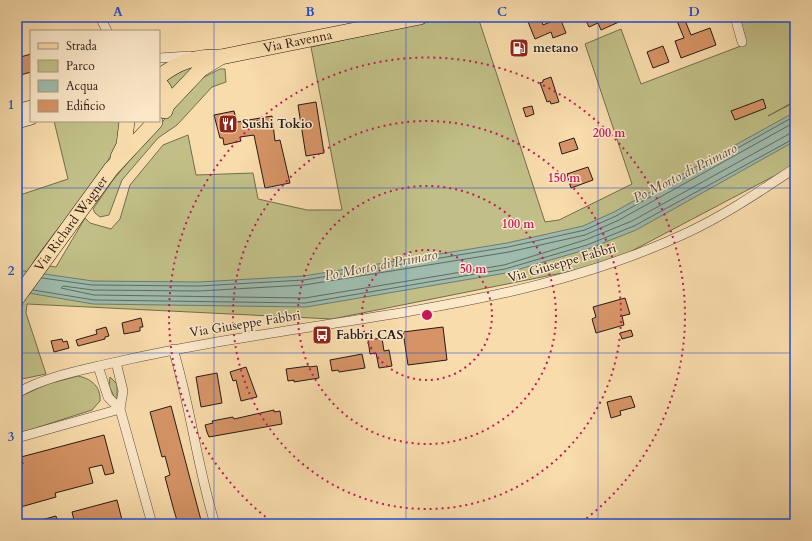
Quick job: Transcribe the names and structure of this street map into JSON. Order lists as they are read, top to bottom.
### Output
{
  "streets": {
    "main road": ["Via Ravenna", "Via Richard Wagner"],
    "street": ["Via Giuseppe Fabbri"]
  },
  "water": ["Po Morto di Primaro"],
  "places": {
    "fuel station": ["metano"],
    "restaurant": ["Sushi Tokio"],
    "bus stop": ["Fabbri CAS"]
  },
  "legend": [
    "Strada",
    "Parco",
    "Acqua",
    "Edificio"
  ],
  "grid": {
    "columns": [
      "A",
      "B",
      "C",
      "D"
    ],
    "rows": ["1", "2", "3"]
  },
  "rings": [
    "200 m",
    "150 m",
    "100 m",
    "50 m"
  ]
}
